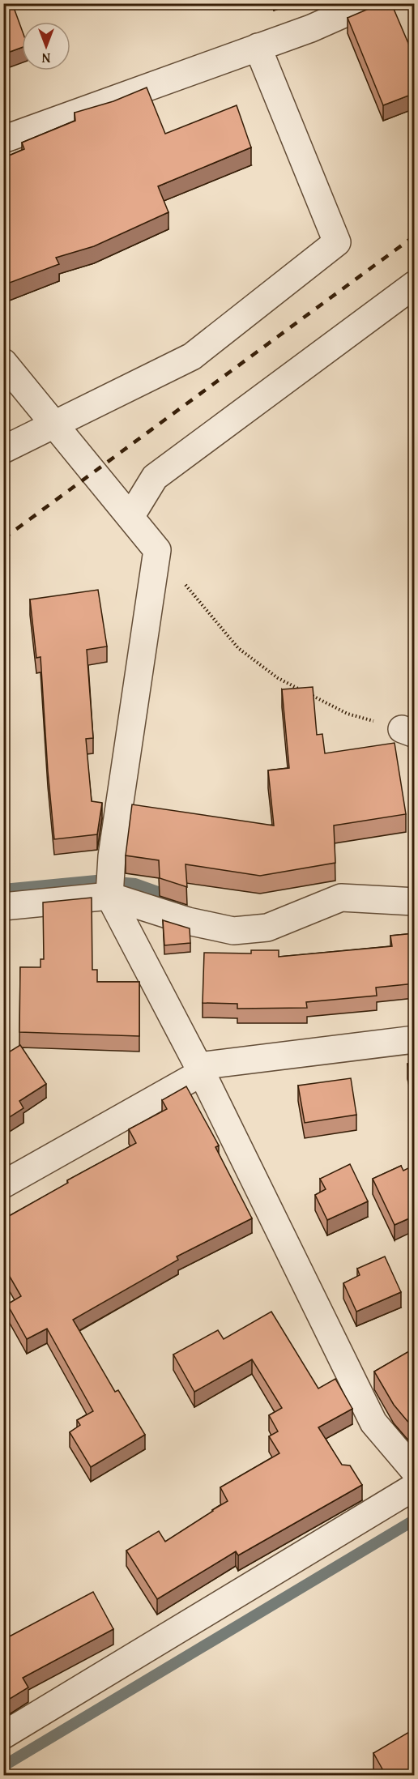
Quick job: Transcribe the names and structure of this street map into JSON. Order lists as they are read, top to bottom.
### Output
{
  "north": "bottom"
}
